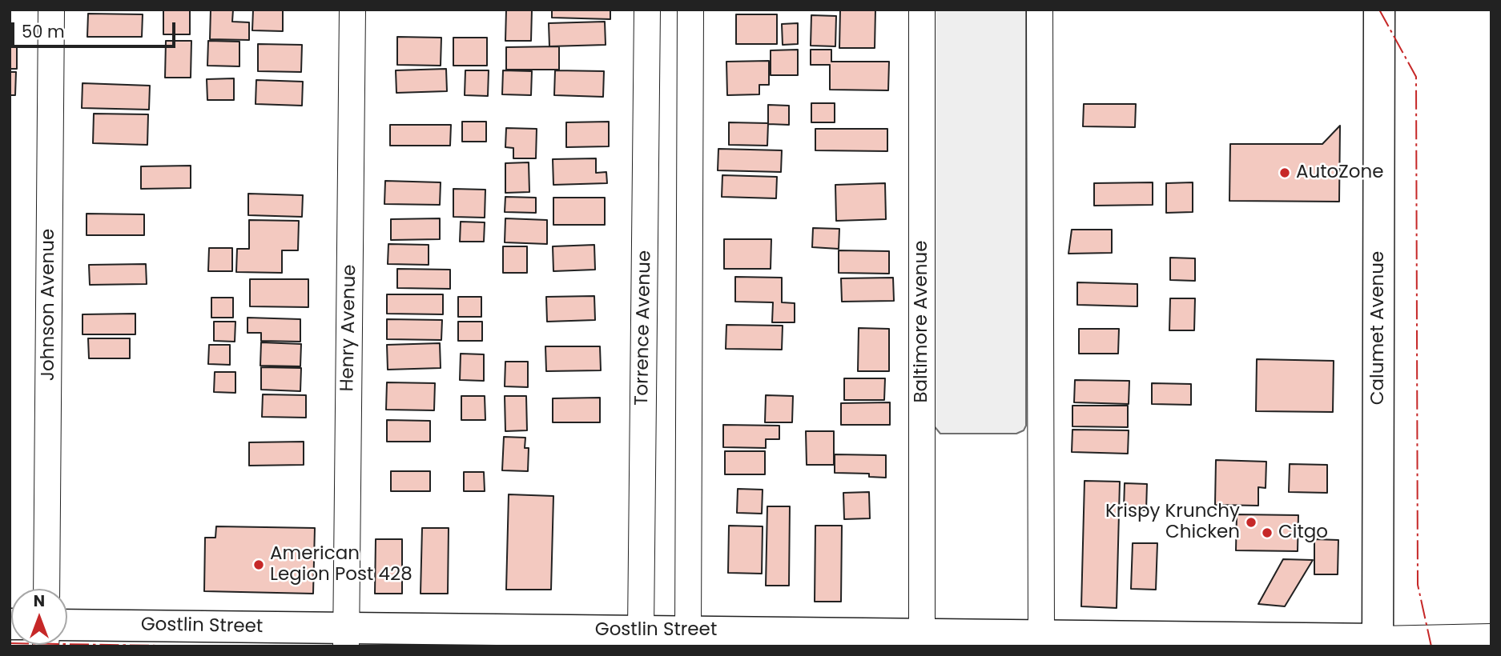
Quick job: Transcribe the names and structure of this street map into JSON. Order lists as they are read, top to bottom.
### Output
{
  "streets": {
    "main road": ["Calumet Avenue", "Gostlin Street"],
    "street": [
      "Johnson Avenue",
      "Baltimore Avenue",
      "Henry Avenue",
      "Torrence Avenue"
    ]
  },
  "crossings": [
    ["Baltimore Avenue", "Gostlin Street"],
    ["Henry Avenue", "Gostlin Street"],
    ["Torrence Avenue", "Gostlin Street"],
    ["Calumet Avenue", "Gostlin Street"]
  ],
  "places": [
    "AutoZone",
    "Krispy Krunchy Chicken",
    "Citgo",
    "American Legion Post 428"
  ],
  "scale_bar": "50 m",
  "north": "top"
}
